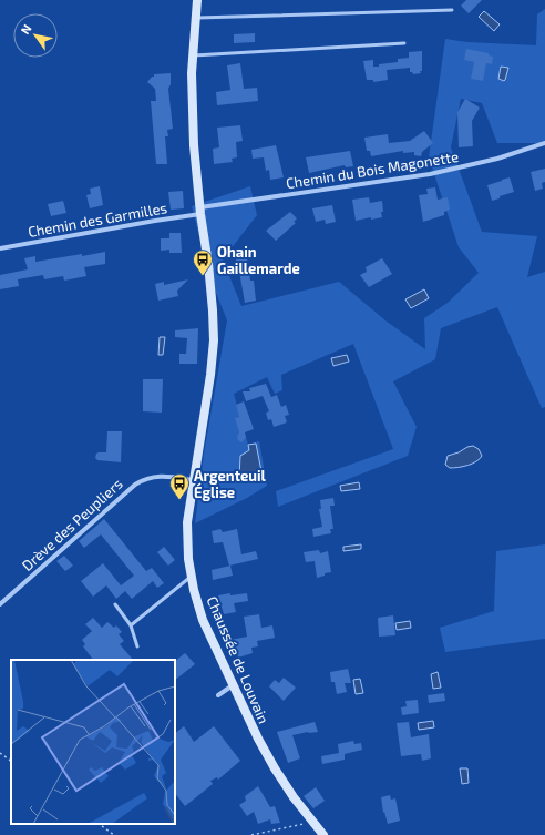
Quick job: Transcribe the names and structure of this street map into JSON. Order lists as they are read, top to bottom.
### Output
{
  "streets": {
    "main road": ["Chaussée de Louvain"],
    "street": ["Chemin du Bois Magonette", "Chemin des Garmilles", "Drève des Peupliers"]
  },
  "crossings": [
    ["Chemin du Bois Magonette", "Chemin des Garmilles"],
    ["Chemin du Bois Magonette", "Chaussée de Louvain"],
    ["Chemin des Garmilles", "Chaussée de Louvain"],
    ["Drève des Peupliers", "Chaussée de Louvain"]
  ],
  "places": {
    "bus stop": ["Ohain Gaillemarde", "Argenteuil Église"]
  },
  "north": "top left"
}
